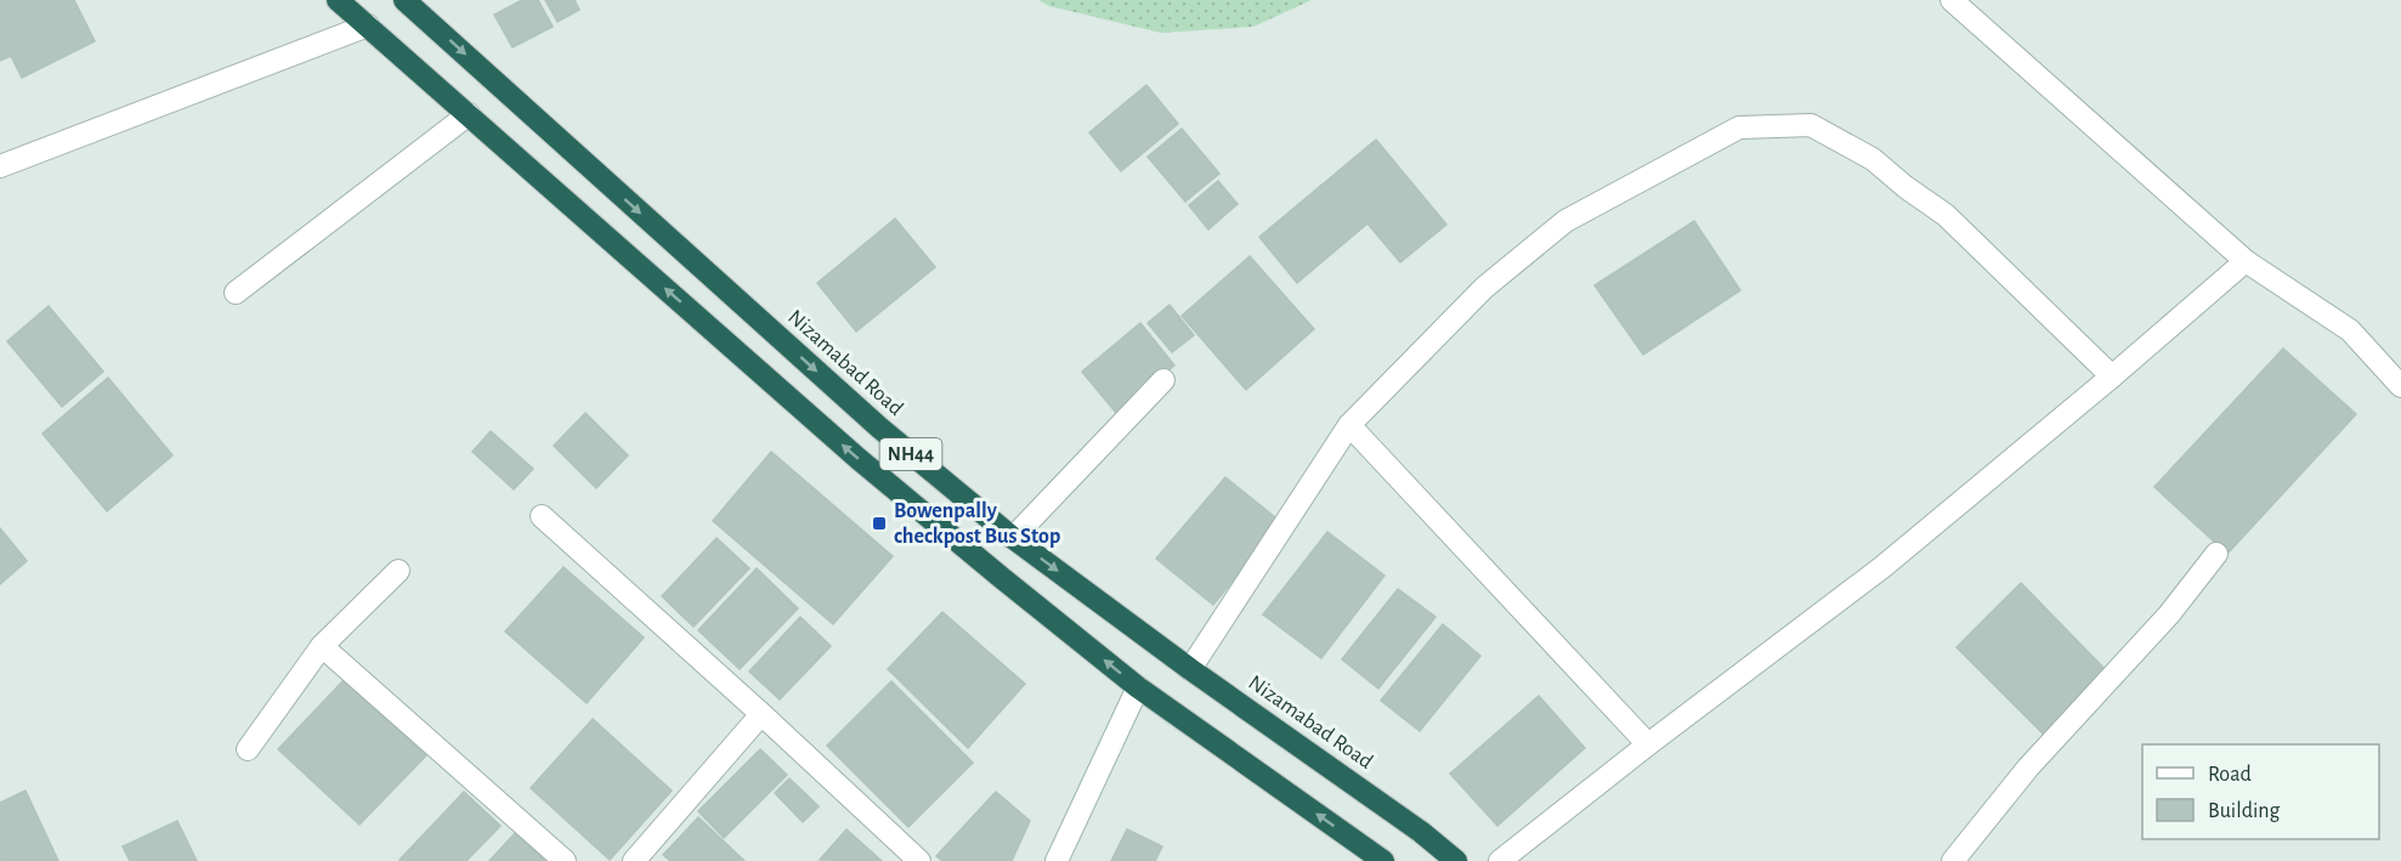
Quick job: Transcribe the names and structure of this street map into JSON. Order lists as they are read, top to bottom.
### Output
{
  "streets": {
    "highway": ["Nizamabad Road", "NH44"]
  },
  "places": {
    "transit": ["Bowenpally checkpost Bus Stop"]
  },
  "legend": ["Road", "Building"]
}
